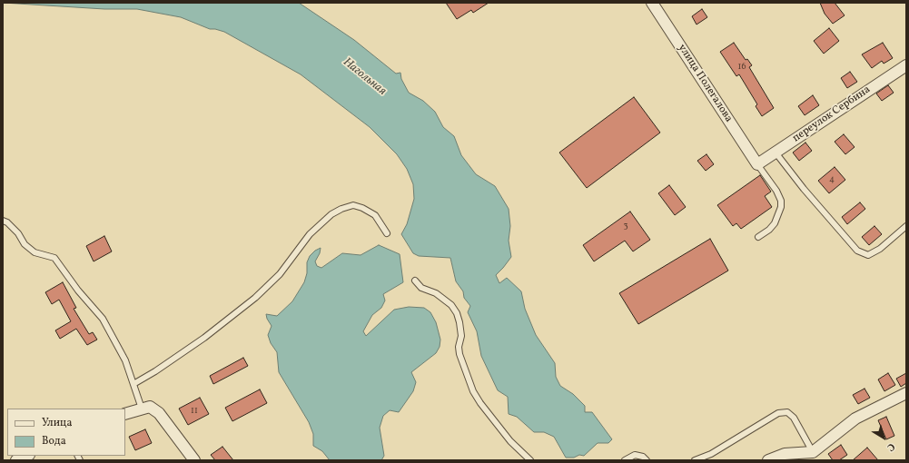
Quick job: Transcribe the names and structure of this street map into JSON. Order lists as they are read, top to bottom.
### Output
{
  "streets": {
    "street": ["улица Полегалова", "переулок Сербина"]
  },
  "crossings": [
    ["улица Полегалова", "переулок Сербина"]
  ],
  "water": ["Нагольная"],
  "house_numbers": [
    "16",
    "4",
    "3",
    "11"
  ],
  "legend": ["Улица", "Вода"],
  "north": "bottom right"
}
